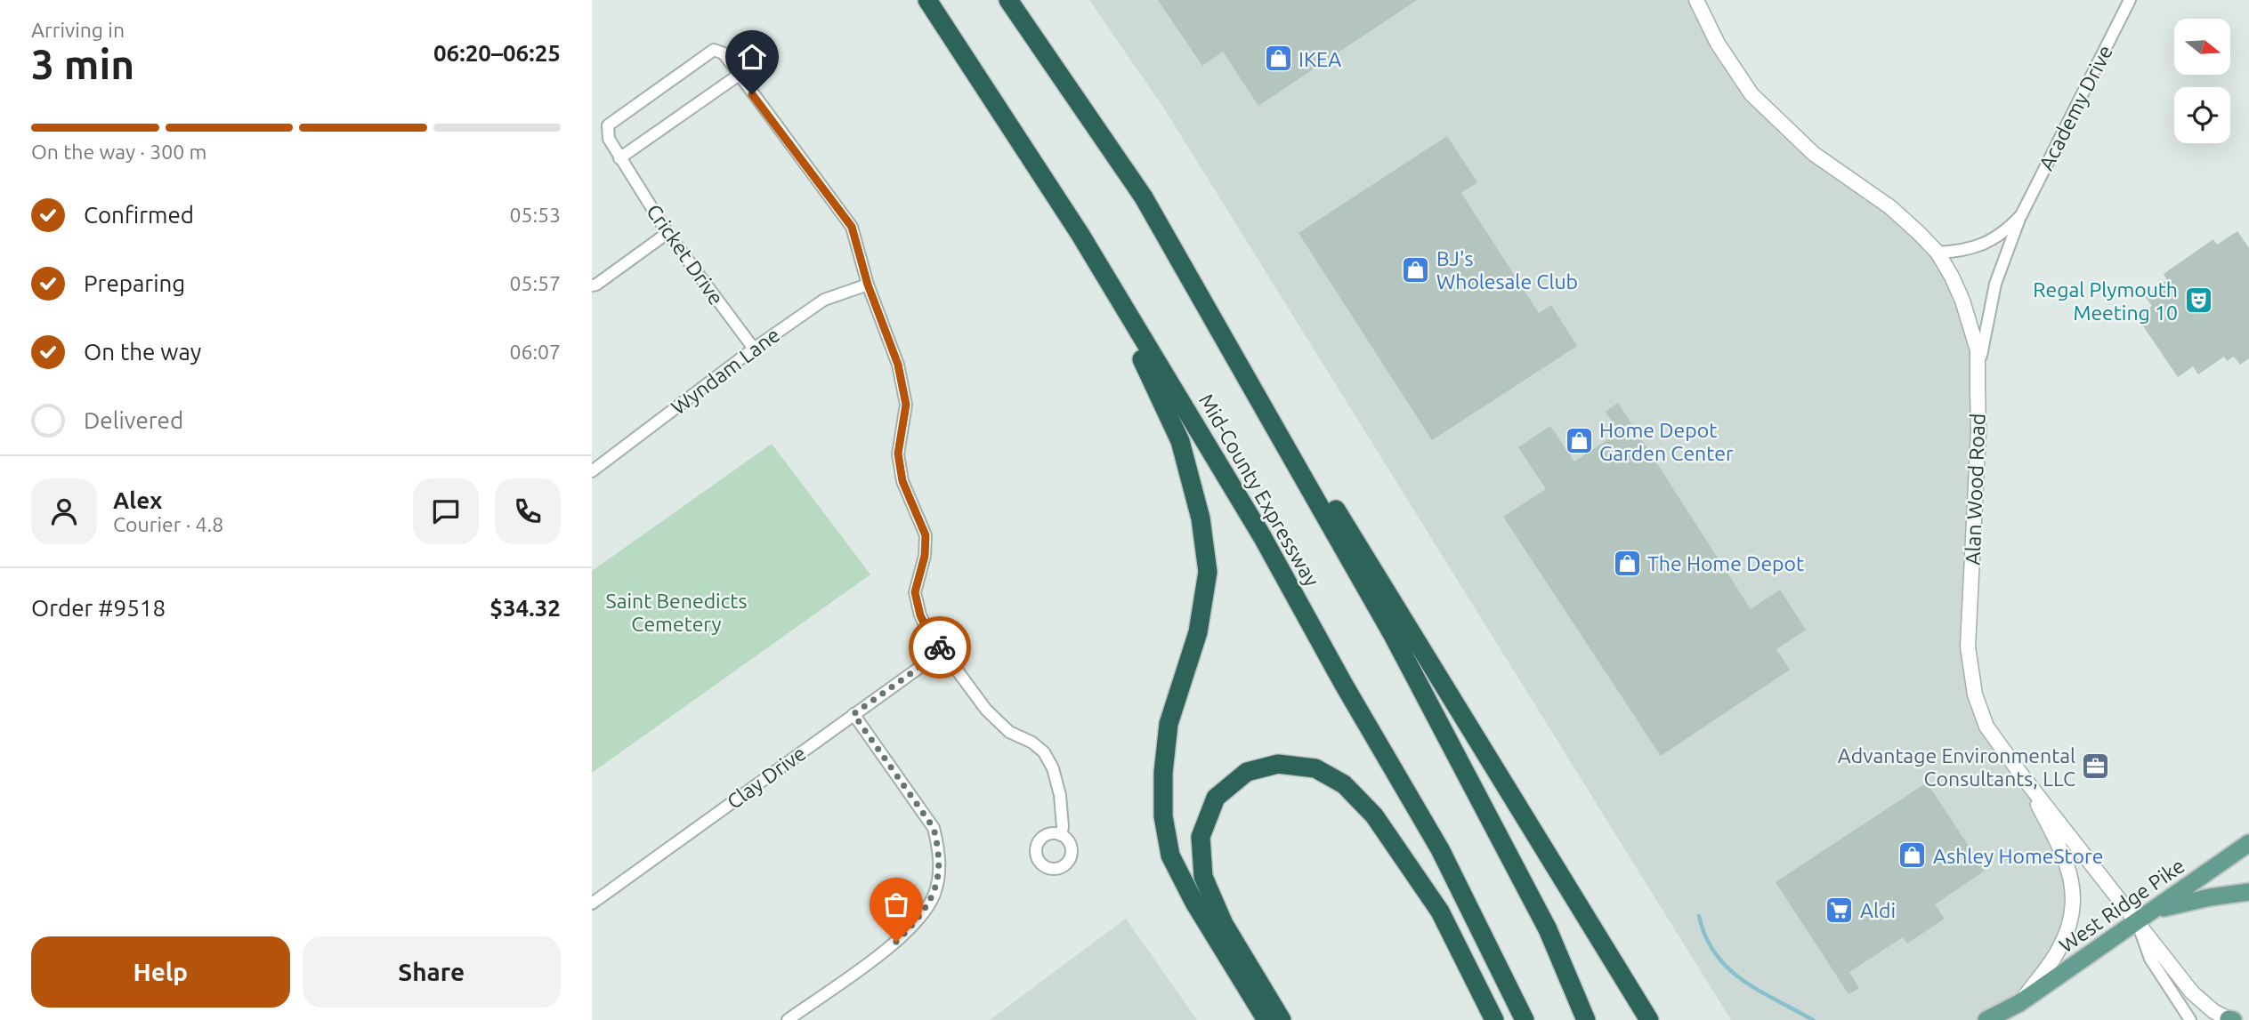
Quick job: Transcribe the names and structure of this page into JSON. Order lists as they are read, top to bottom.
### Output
{
  "streets": {
    "highway": ["Mid-County Expressway"],
    "main road": ["West Ridge Pike"],
    "street": [
      "Academy Drive",
      "Cricket Drive",
      "Wyndam Lane",
      "Alan Wood Road",
      "Clay Drive"
    ]
  },
  "crossings": [
    ["Academy Drive", "Alan Wood Road"],
    ["Cricket Drive", "Wyndam Lane"],
    ["Alan Wood Road", "West Ridge Pike"]
  ],
  "parks": ["Saint Benedicts Cemetery"],
  "places": {
    "shop": [
      "IKEA",
      "BJ's Wholesale Club",
      "Home Depot Garden Center",
      "The Home Depot",
      "Ashley HomeStore"
    ],
    "theatre": ["Regal Plymouth Meeting 10"],
    "office": ["Advantage Environmental Consultants, LLC"],
    "supermarket": ["Aldi"]
  },
  "north": "right",
  "page": {
    "heading": ["3 min", "Arriving in", "06:20–06:25"],
    "panel": [
      "Alex",
      "Courier · 4.8",
      "Order #9518",
      "$34.32"
    ],
    "bar": "On the way · 300 m",
    "list": [
      ["Confirmed", "05:53"],
      ["Preparing", "05:57"],
      ["On the way", "06:07"],
      "Delivered"
    ],
    "buttons": ["Help", "Share"]
  }
}
